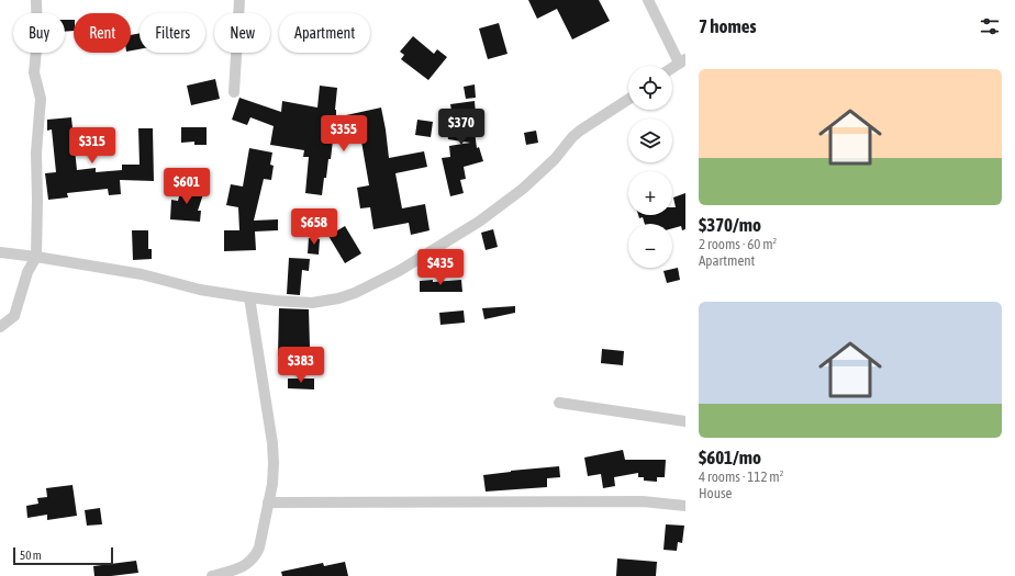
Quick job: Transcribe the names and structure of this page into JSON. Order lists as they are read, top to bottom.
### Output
{
  "scale_bar": "50 m",
  "page": {
    "heading": "7 homes",
    "chip": [
      "Buy",
      "Rent",
      "Filters",
      "New",
      "Apartment"
    ],
    "list": [
      {
        "name": "$370/mo",
        "note": "2 rooms · 60 m² · Apartment"
      },
      {
        "name": "$601/mo",
        "note": "4 rooms · 112 m² · House"
      }
    ],
    "map_buttons": ["+", "−"],
    "price": [
      "$370",
      "$355",
      "$315",
      "$601",
      "$658",
      "$435",
      "$383"
    ],
    "scale": "50 m"
  }
}
